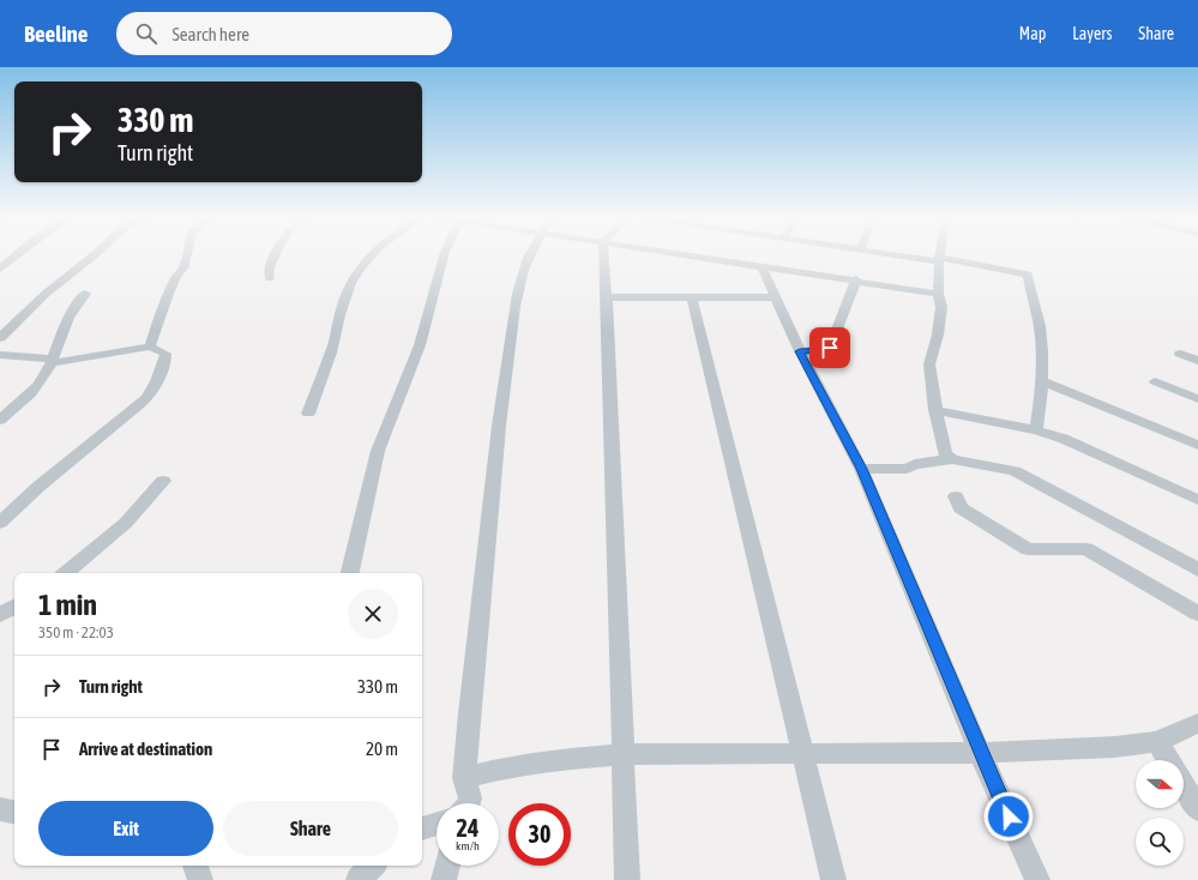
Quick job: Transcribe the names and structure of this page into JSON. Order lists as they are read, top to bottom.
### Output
{
  "north": "right",
  "page": {
    "header": "Beeline",
    "search": "Search here",
    "nav": ["Map", "Layers", "Share"],
    "turn": ["330 m", "Turn right"],
    "heading": ["1 min", "350 m · 22:03"],
    "list": [
      {
        "name": "Turn right",
        "value": "330 m"
      },
      {
        "name": "Arrive at destination",
        "value": "20 m"
      }
    ],
    "buttons": ["Exit", "Share"],
    "speed": "24 km/h",
    "limit": "30"
  }
}
